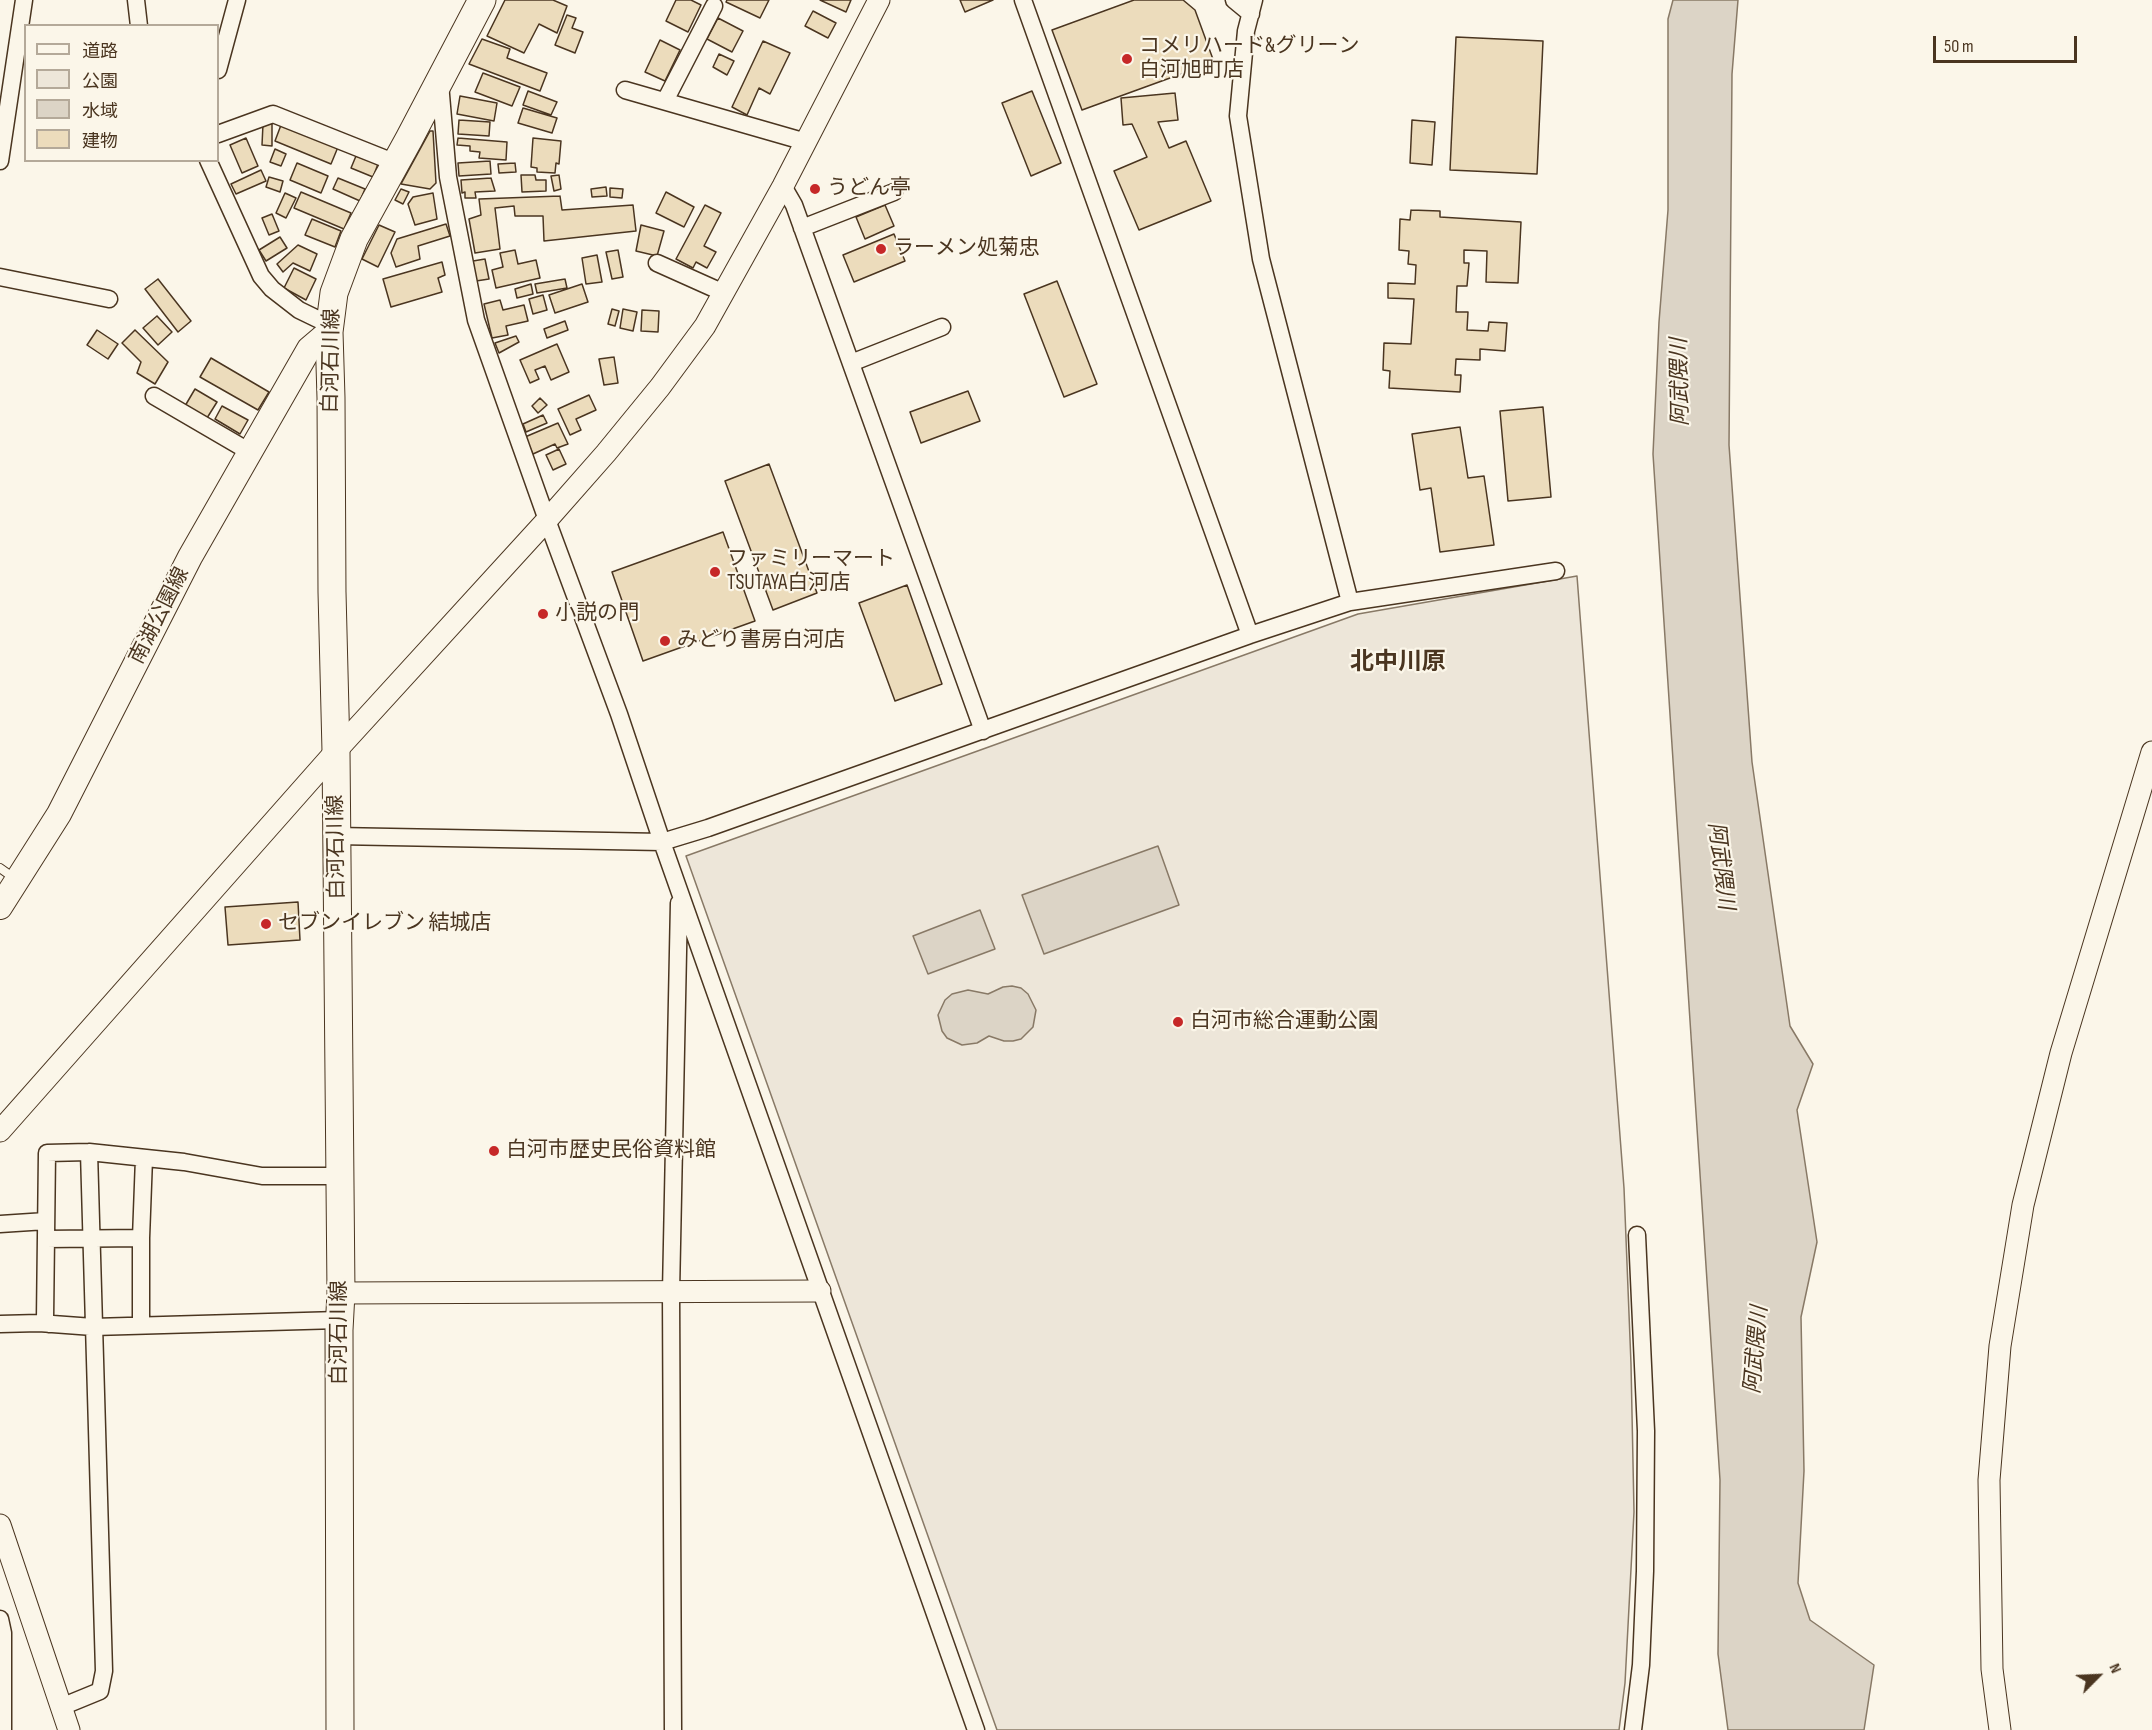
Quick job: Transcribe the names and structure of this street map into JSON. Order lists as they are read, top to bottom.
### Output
{
  "streets": {
    "main road": ["白河石川線", "南湖公園線"]
  },
  "crossings": [
    ["白河石川線", "南湖公園線"]
  ],
  "districts": ["北中川原"],
  "water": ["阿武隈川"],
  "places": [
    "コメリハード&グリーン 白河旭町店",
    "うどん亭",
    "ラーメン処菊忠",
    "ファミリーマート TSUTAYA白河店",
    "小説の門",
    "みどり書房白河店",
    "セブンイレブン 結城店",
    "白河市総合運動公園",
    "白河市歴史民俗資料館"
  ],
  "legend": [
    "道路",
    "公園",
    "水域",
    "建物"
  ],
  "scale_bar": "50 m",
  "north": "top right"
}
